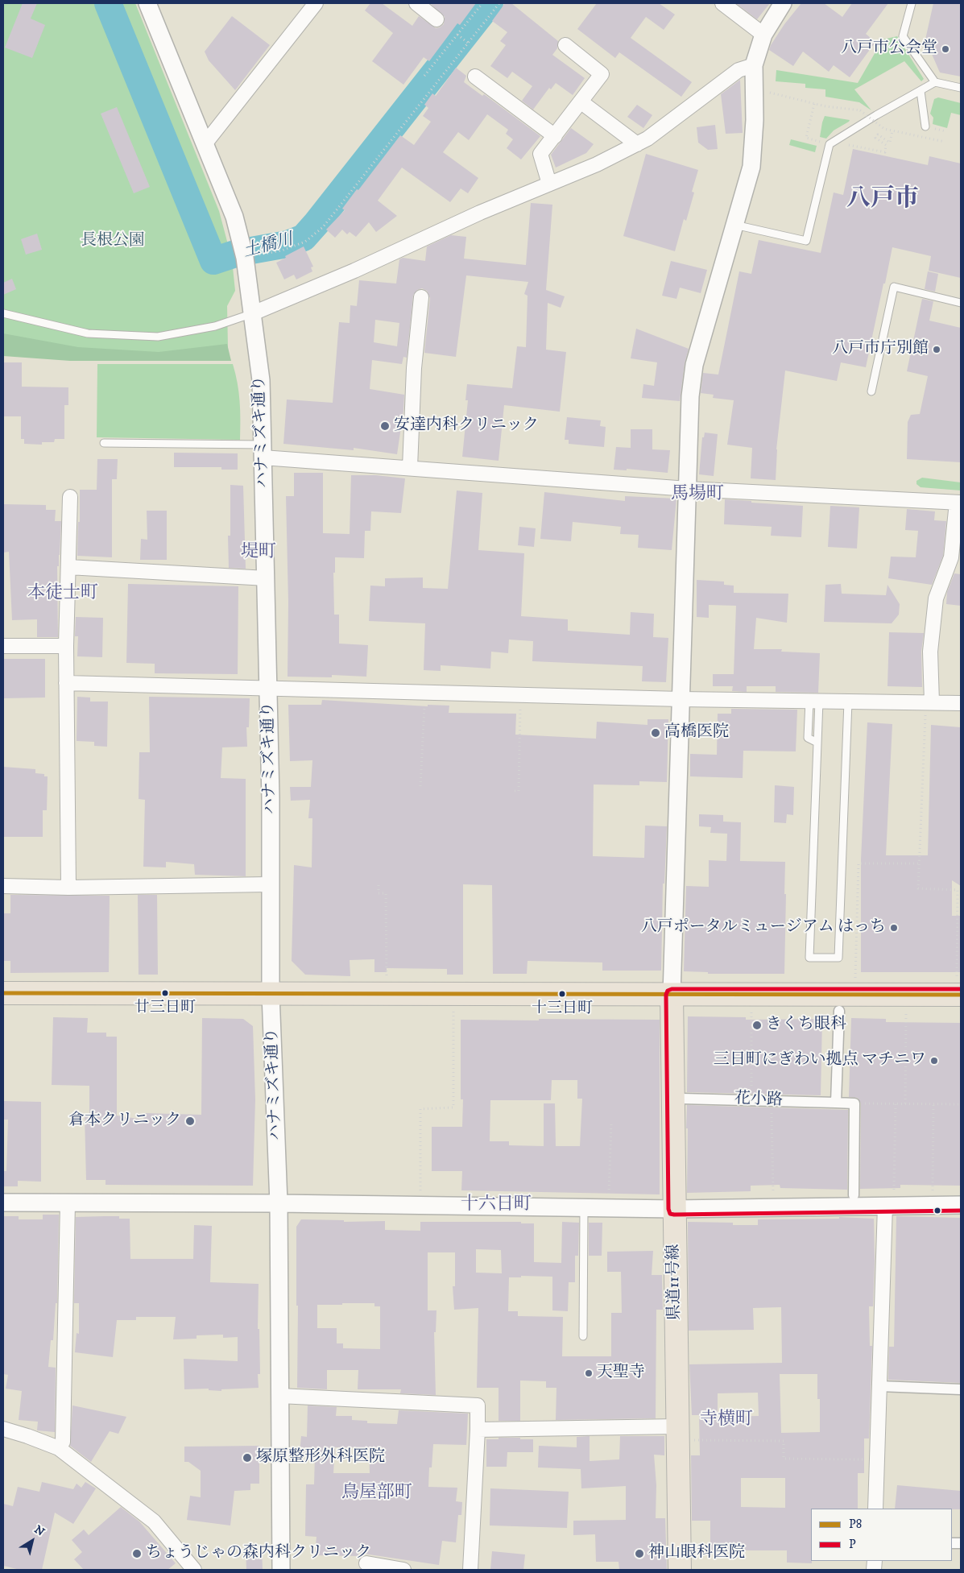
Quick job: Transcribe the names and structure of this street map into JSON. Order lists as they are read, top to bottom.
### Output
{
  "streets": {
    "main road": ["県道11号線"],
    "street": ["ハナミズキ通り", "花小路"]
  },
  "districts": [
    "八戸市",
    "馬場町",
    "堤町",
    "本徒士町",
    "十六日町",
    "寺横町",
    "鳥屋部町"
  ],
  "water": ["土橋川"],
  "parks": ["長根公園"],
  "places": [
    "八戸市公会堂",
    "八戸市庁別館",
    "安達内科クリニック",
    "高橋医院",
    "八戸ポータルミュージアム はっち",
    "廿三日町",
    "十三日町",
    "きくち眼科",
    "三日町にぎわい拠点 マチニワ",
    "倉本クリニック",
    "天聖寺",
    "塚原整形外科医院",
    "ちょうじゃの森内科クリニック",
    "神山眼科医院"
  ],
  "lines": ["transit line P", "transit line P8"],
  "legend": ["P8", "P"],
  "north": "top right"
}
